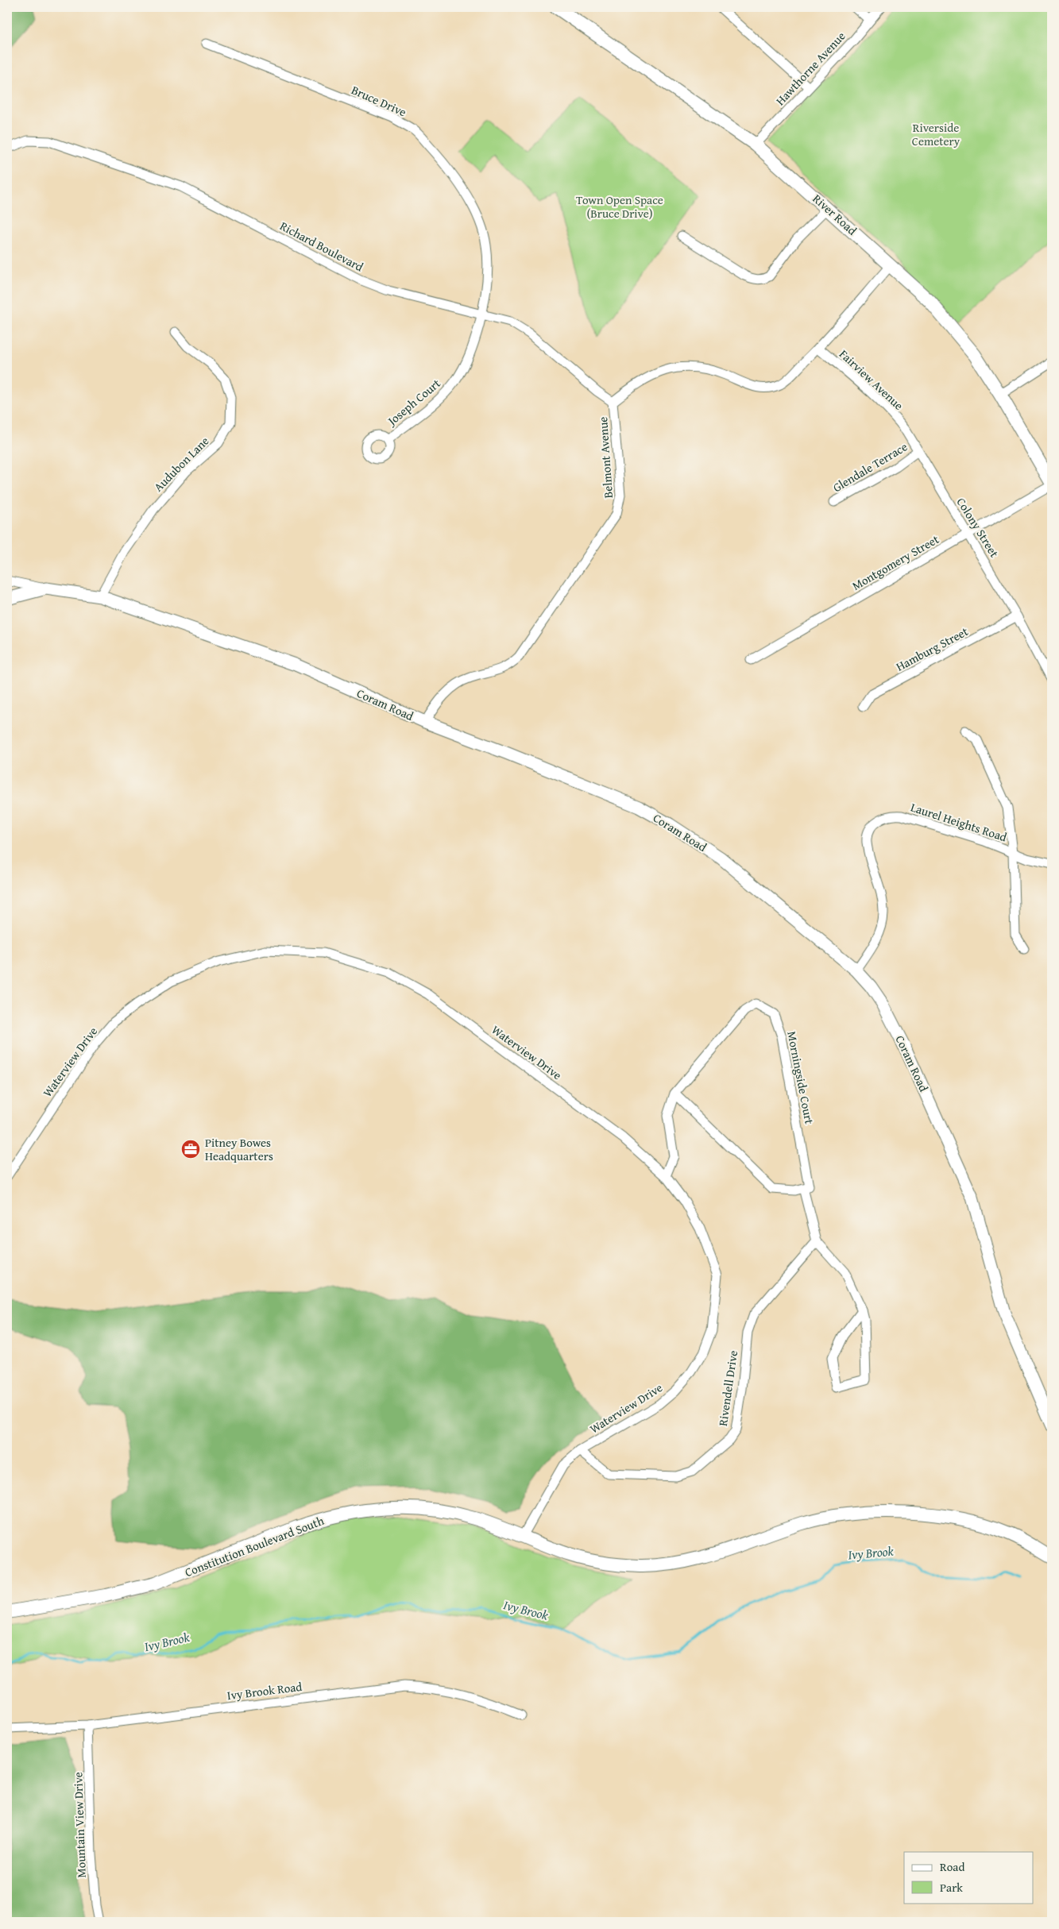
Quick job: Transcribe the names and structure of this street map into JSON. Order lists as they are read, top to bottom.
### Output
{
  "streets": {
    "main road": ["River Road", "Constitution Boulevard South"],
    "street": [
      "Hawthorne Avenue",
      "Bruce Drive",
      "Richard Boulevard",
      "Fairview Avenue",
      "Joseph Court",
      "Belmont Avenue",
      "Audubon Lane",
      "Glendale Terrace",
      "Colony Street",
      "Montgomery Street",
      "Hamburg Street",
      "Coram Road",
      "Laurel Heights Road",
      "Waterview Drive",
      "Morningside Court",
      "Rivendell Drive",
      "Ivy Brook Road",
      "Mountain View Drive"
    ]
  },
  "crossings": [
    ["Hawthorne Avenue", "River Road"],
    ["Bruce Drive", "Richard Boulevard"],
    ["Bruce Drive", "Joseph Court"],
    ["River Road", "Belmont Avenue"],
    ["River Road", "Montgomery Street"],
    ["Richard Boulevard", "Joseph Court"],
    ["Richard Boulevard", "Belmont Avenue"],
    ["Fairview Avenue", "Belmont Avenue"],
    ["Fairview Avenue", "Glendale Terrace"],
    ["Fairview Avenue", "Colony Street"],
    ["Belmont Avenue", "Coram Road"],
    ["Audubon Lane", "Coram Road"],
    ["Glendale Terrace", "Colony Street"],
    ["Colony Street", "Montgomery Street"],
    ["Colony Street", "Hamburg Street"],
    ["Coram Road", "Laurel Heights Road"],
    ["Waterview Drive", "Morningside Court"],
    ["Waterview Drive", "Rivendell Drive"],
    ["Waterview Drive", "Constitution Boulevard South"],
    ["Morningside Court", "Rivendell Drive"],
    ["Ivy Brook Road", "Mountain View Drive"]
  ],
  "water": ["Ivy Brook"],
  "parks": ["Riverside Cemetery", "Town Open Space (Bruce Drive)"],
  "places": {
    "office": ["Pitney Bowes Headquarters"]
  },
  "legend": ["Road", "Park"]
}
